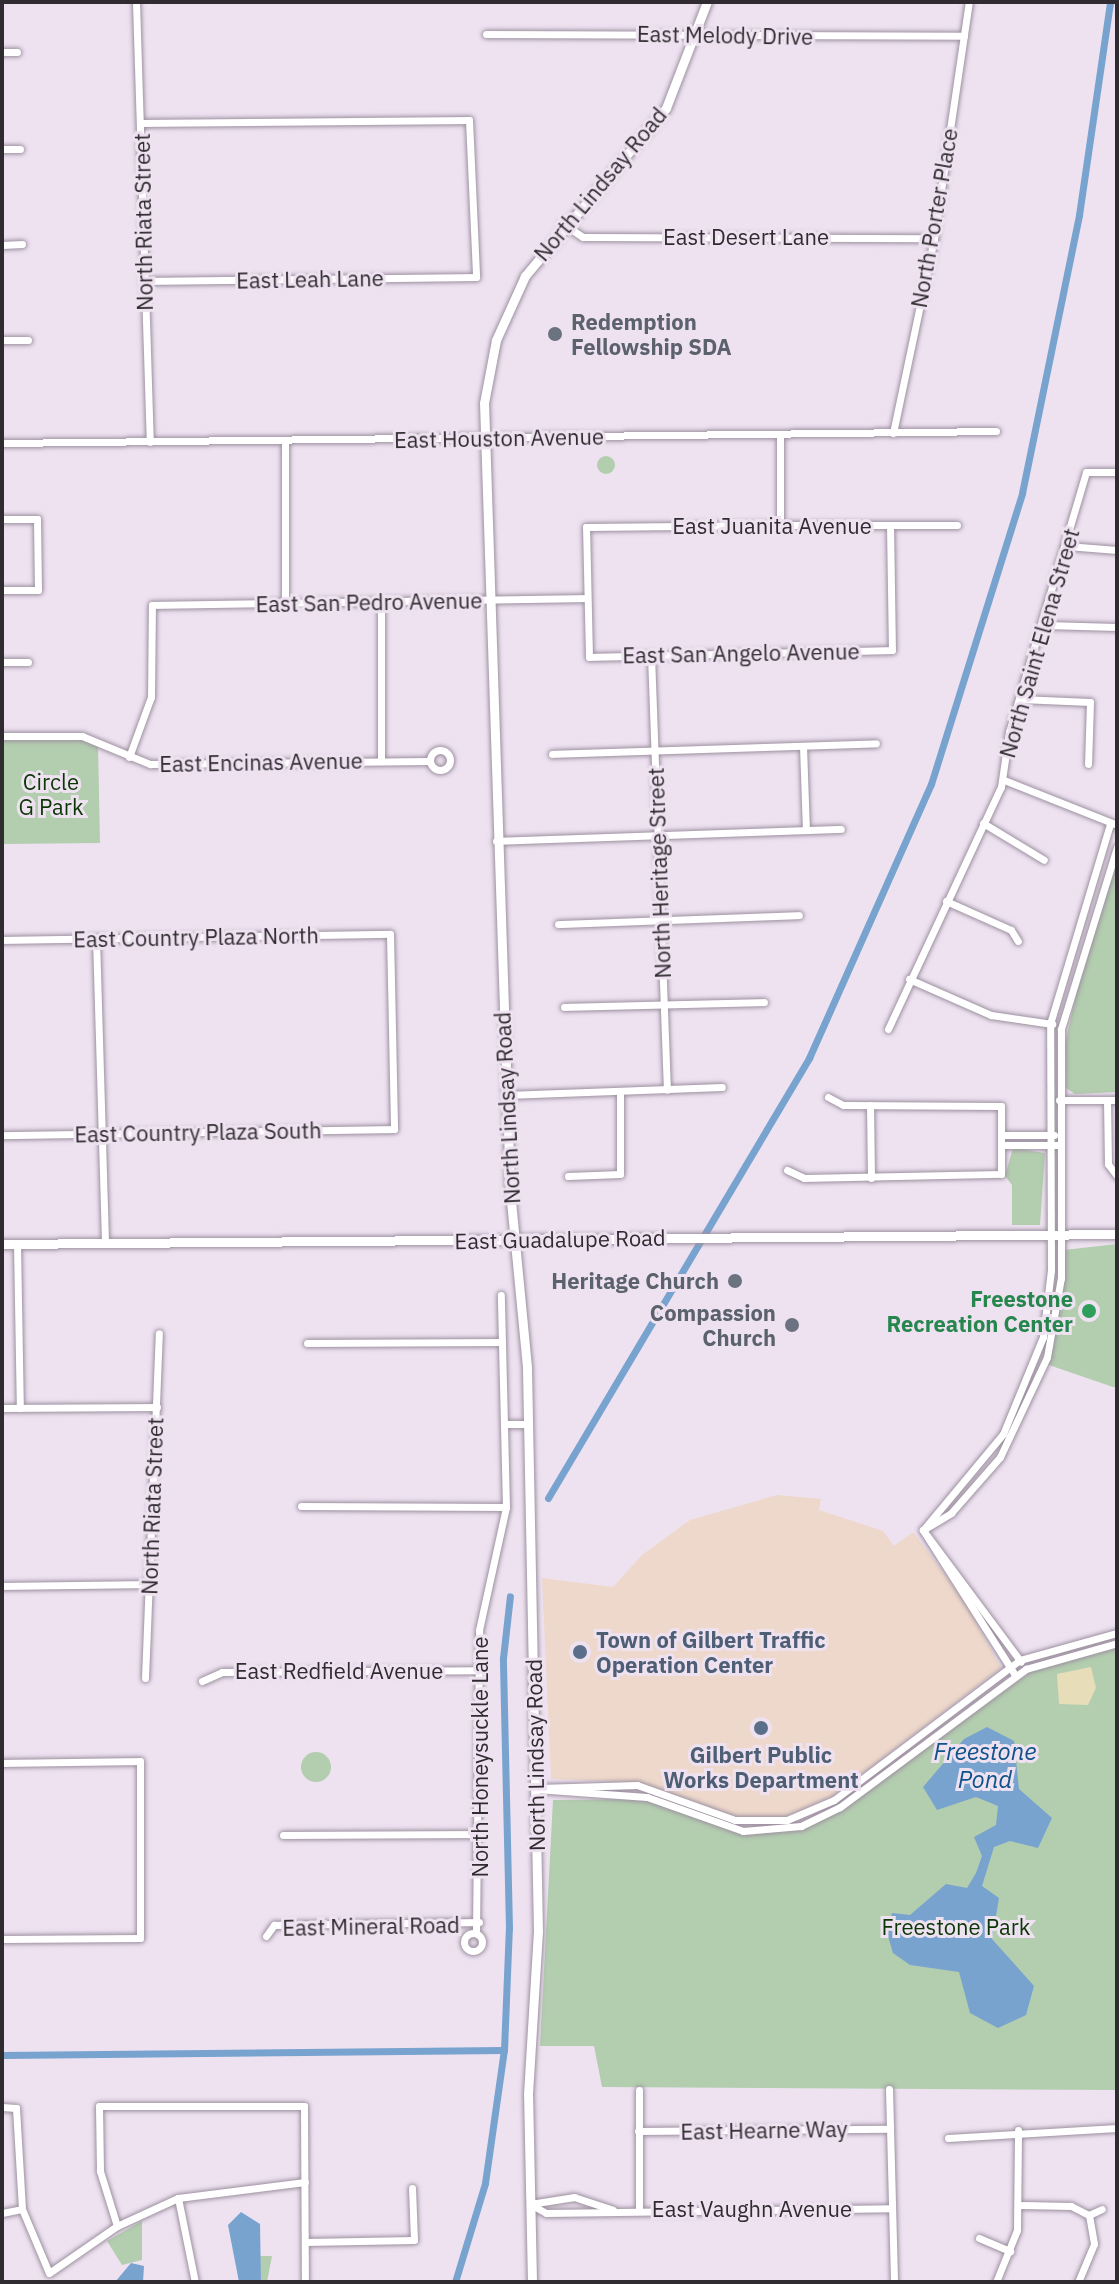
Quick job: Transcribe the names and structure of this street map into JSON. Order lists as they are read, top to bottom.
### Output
{
  "streets": {
    "main road": ["North Lindsay Road", "East Guadalupe Road"],
    "street": [
      "East Melody Drive",
      "North Porter Place",
      "North Riata Street",
      "East Desert Lane",
      "East Leah Lane",
      "East Houston Avenue",
      "East Juanita Avenue",
      "East San Pedro Avenue",
      "North Saint Elena Street",
      "East San Angelo Avenue",
      "East Encinas Avenue",
      "North Heritage Street",
      "East Country Plaza North",
      "East Country Plaza South",
      "East Redfield Avenue",
      "North Honeysuckle Lane",
      "East Mineral Road",
      "East Hearne Way",
      "East Vaughn Avenue"
    ]
  },
  "crossings": [
    ["East Melody Drive", "North Lindsay Road"],
    ["East Melody Drive", "North Porter Place"],
    ["North Lindsay Road", "East Desert Lane"],
    ["North Lindsay Road", "East Houston Avenue"],
    ["North Lindsay Road", "East San Pedro Avenue"],
    ["North Lindsay Road", "East Guadalupe Road"],
    ["North Lindsay Road", "East Vaughn Avenue"],
    ["North Porter Place", "East Desert Lane"],
    ["North Porter Place", "East Houston Avenue"],
    ["North Riata Street", "East Leah Lane"],
    ["North Riata Street", "East Houston Avenue"],
    ["East Juanita Avenue", "East San Pedro Avenue"],
    ["East Juanita Avenue", "East San Angelo Avenue"],
    ["East San Pedro Avenue", "East San Angelo Avenue"],
    ["East San Pedro Avenue", "East Encinas Avenue"],
    ["East San Angelo Avenue", "North Heritage Street"],
    ["East Country Plaza North", "East Country Plaza South"],
    ["East Redfield Avenue", "North Honeysuckle Lane"],
    ["North Honeysuckle Lane", "East Mineral Road"]
  ],
  "water": ["Freestone Pond"],
  "parks": ["Circle G Park", "Freestone Park"],
  "places": [
    "Redemption Fellowship SDA",
    "Heritage Church",
    "Freestone Recreation Center",
    "Compassion Church",
    "Town of Gilbert Traffic Operation Center",
    "Gilbert Public Works Department"
  ]
}
